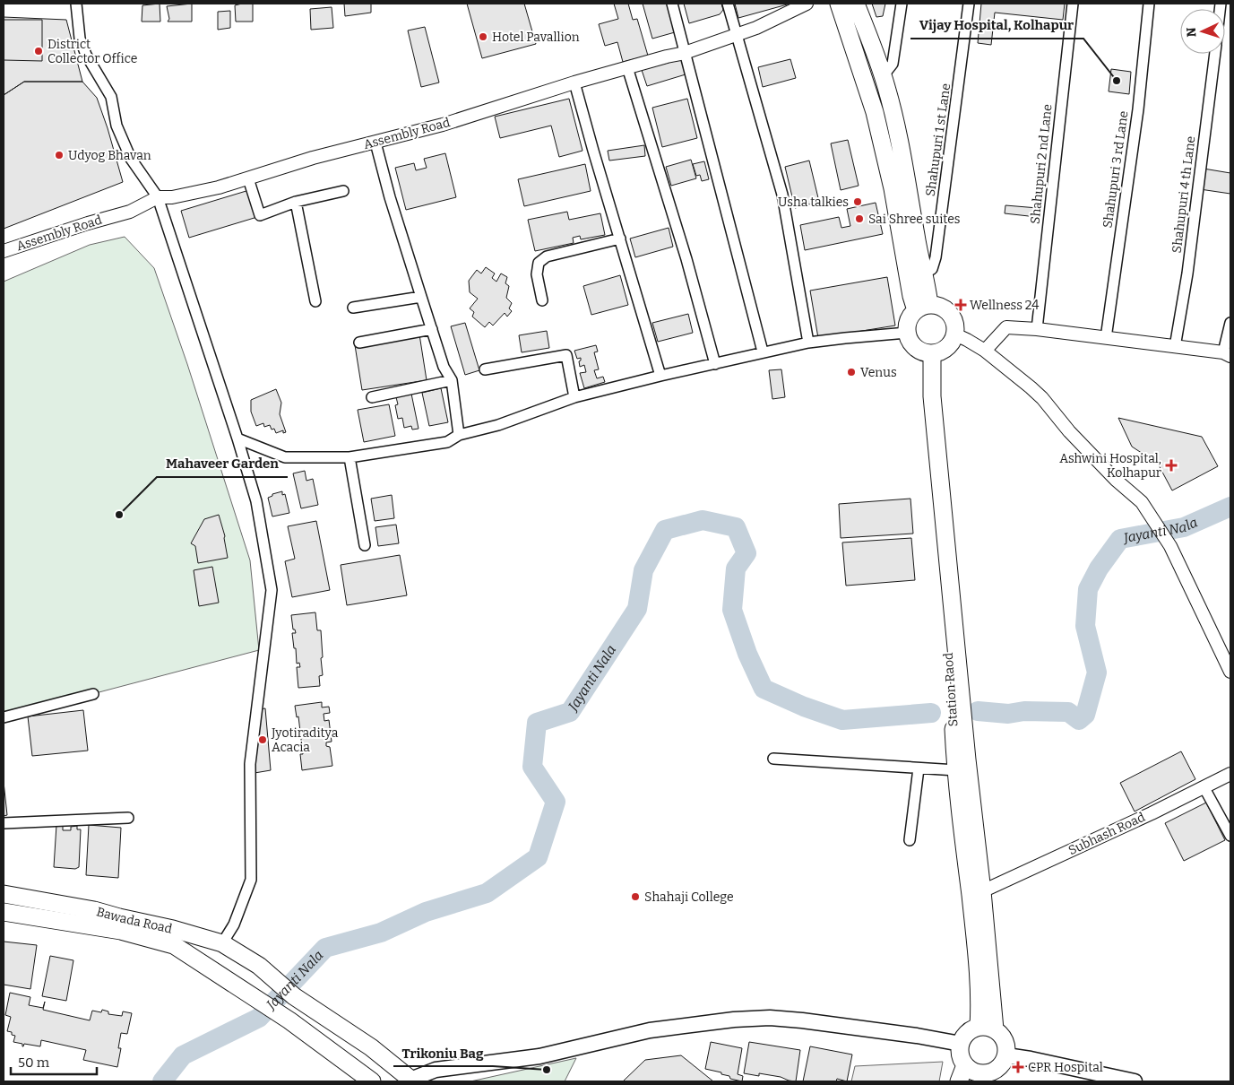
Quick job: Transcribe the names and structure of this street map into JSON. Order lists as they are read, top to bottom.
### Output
{
  "streets": {
    "main road": ["Station Raod", "Bawada Road"],
    "street": [
      "Assembly Road",
      "Shahupuri 1 st Lane",
      "Shahupuri 2 nd Lane",
      "Shahupuri 3 rd Lane",
      "Shahupuri 4 th Lane",
      "Subhash Road"
    ]
  },
  "water": ["Jayanti Nala"],
  "places": {
    "other": [
      "Hotel Pavallion",
      "District Collector Office",
      "Vijay Hospital, Kolhapur",
      "Udyog Bhavan",
      "Usha talkies",
      "Sai Shree suites",
      "Venus",
      "Mahaveer Garden",
      "Jyotiraditya Acacia",
      "Shahaji College",
      "Trikoniu Bag"
    ],
    "health": ["Wellness 24", "Ashwini Hospital, Kolhapur", "CPR Hospital"]
  },
  "scale_bar": "50 m",
  "north": "left"
}
